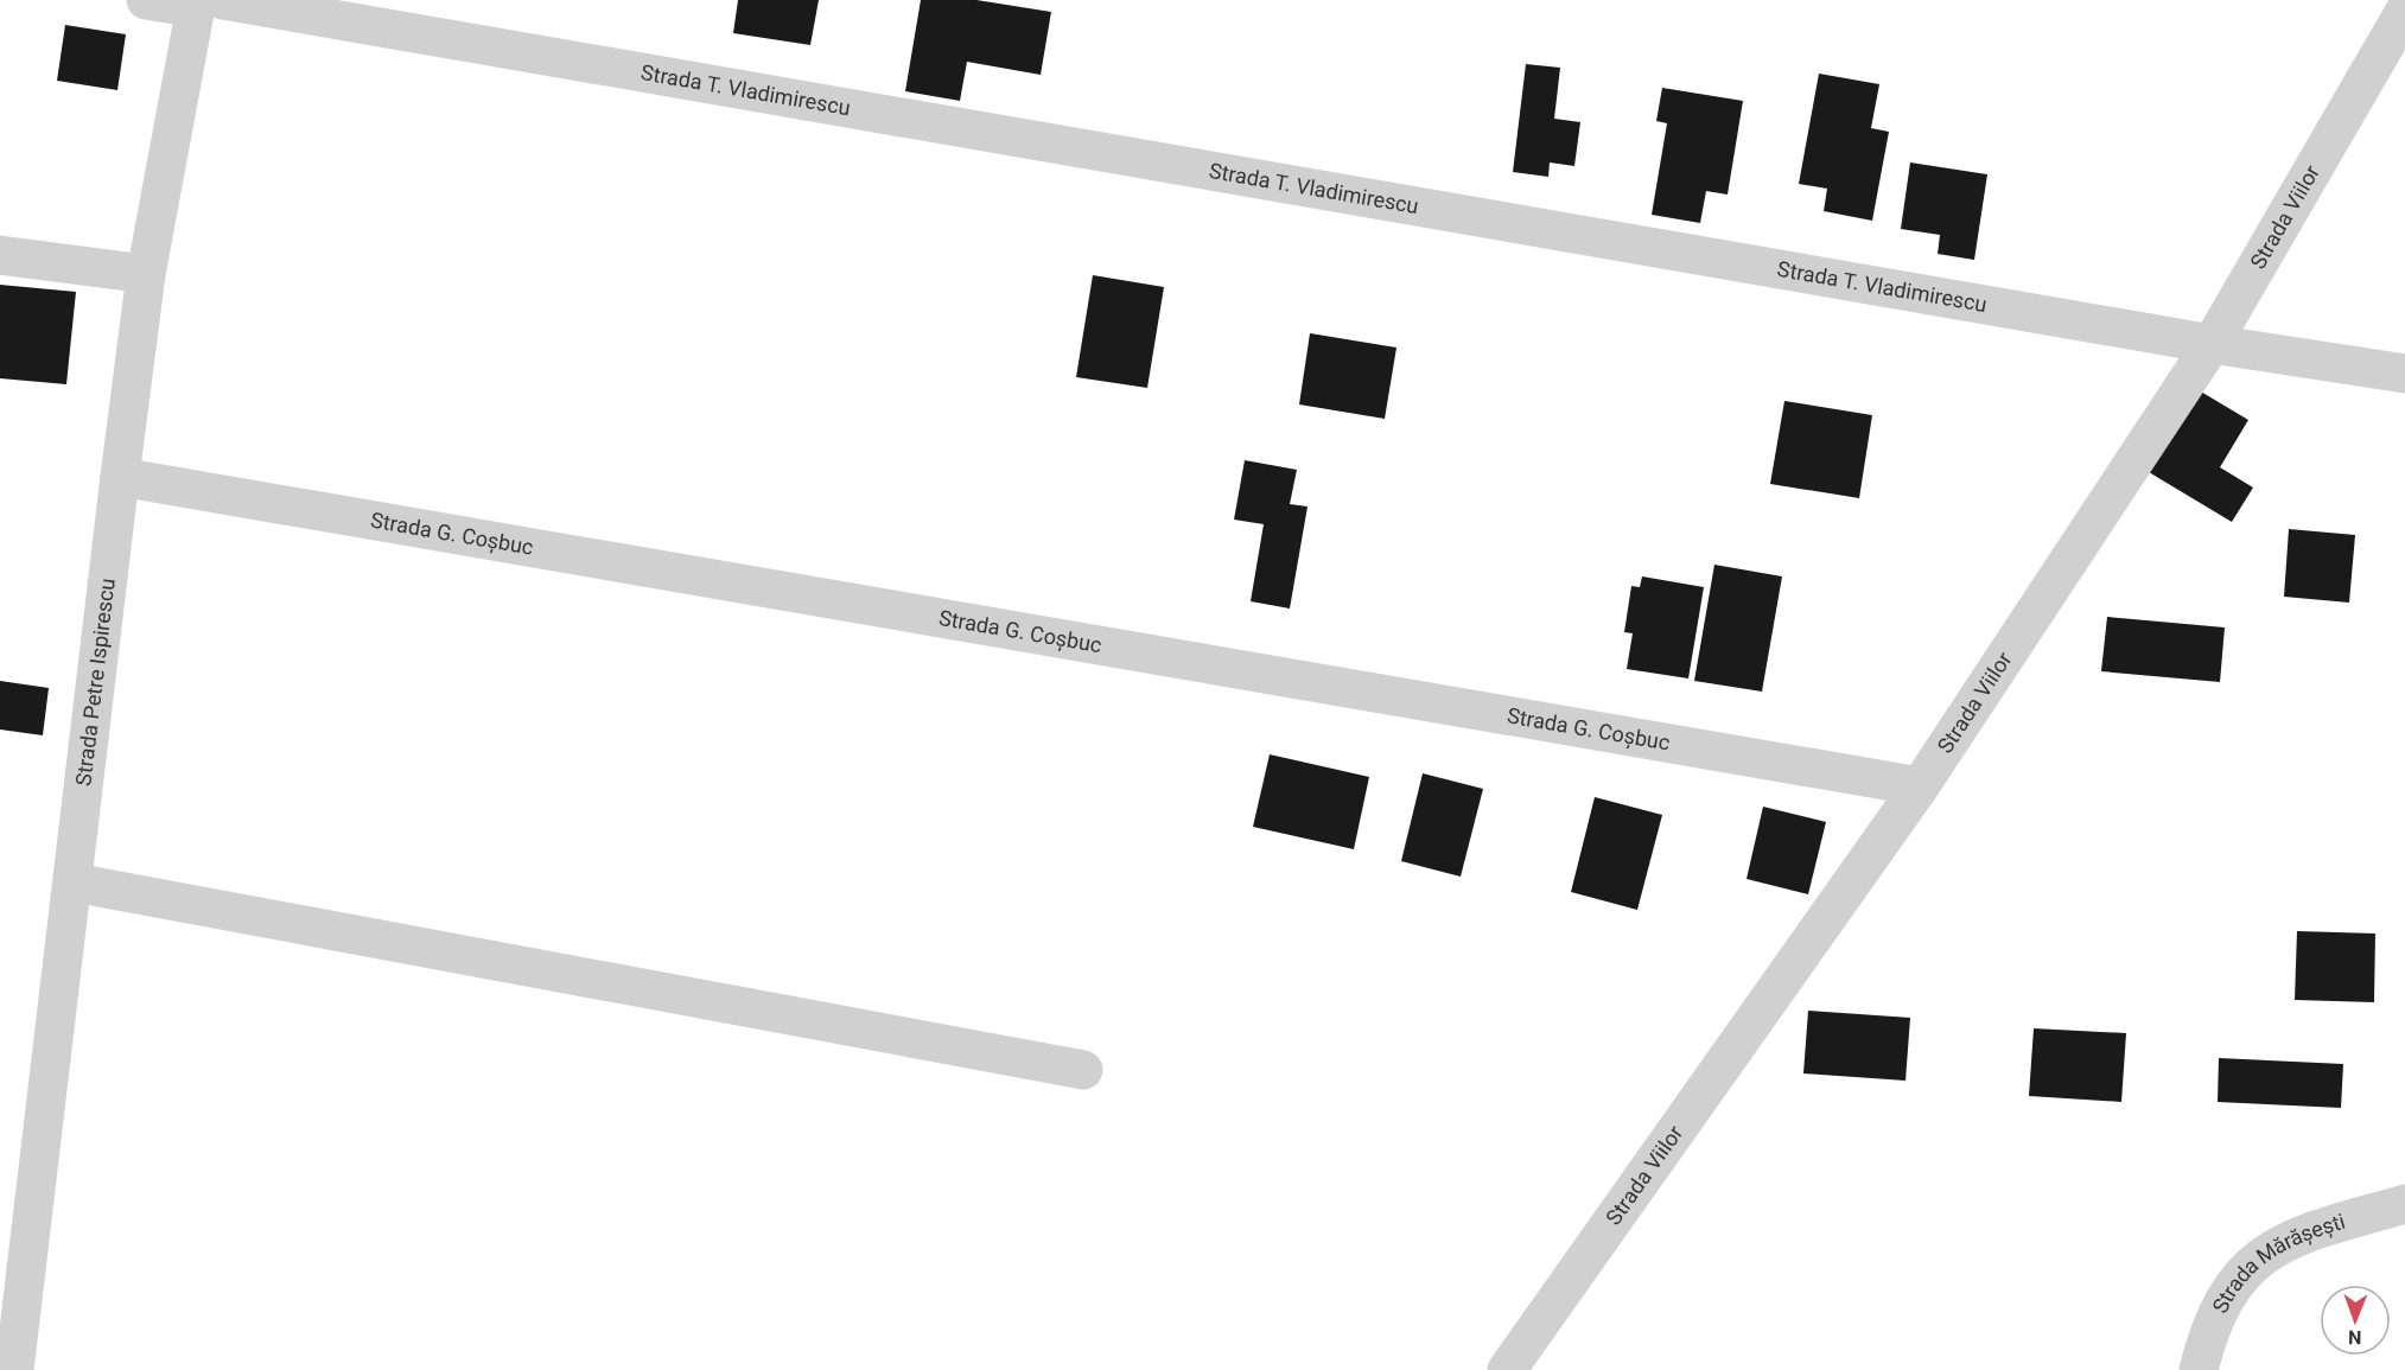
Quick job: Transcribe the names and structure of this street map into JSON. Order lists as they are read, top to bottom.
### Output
{
  "streets": {
    "street": [
      "Strada T. Vladimirescu",
      "Strada Viilor",
      "Strada G. Coșbuc",
      "Strada Petre Ispirescu",
      "Strada Mărășești"
    ]
  },
  "crossings": [
    ["Strada T. Vladimirescu", "Strada Viilor"],
    ["Strada T. Vladimirescu", "Strada Petre Ispirescu"],
    ["Strada Viilor", "Strada G. Coșbuc"],
    ["Strada G. Coșbuc", "Strada Petre Ispirescu"]
  ],
  "north": "bottom"
}
